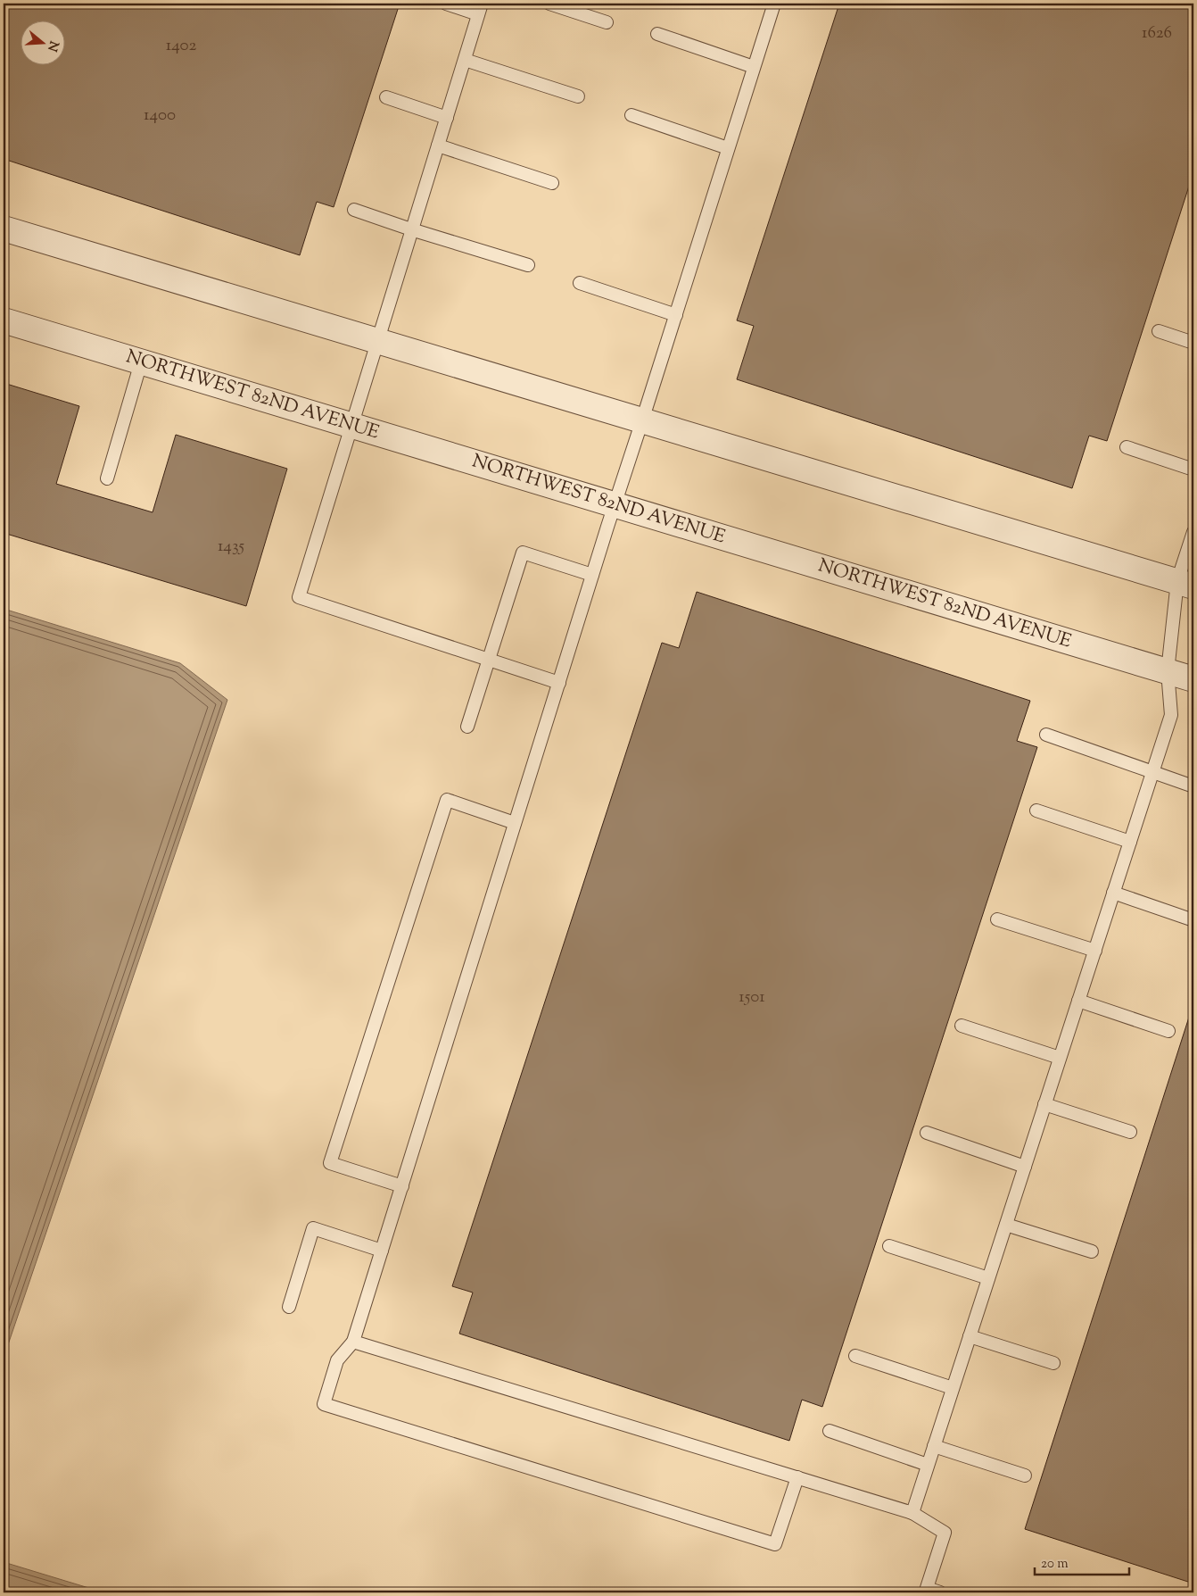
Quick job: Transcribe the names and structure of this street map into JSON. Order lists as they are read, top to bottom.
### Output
{
  "streets": {
    "street": ["NORTHWEST 82ND AVENUE"]
  },
  "house_numbers": [
    "1626",
    "1402",
    "1400",
    "1435",
    "1501"
  ],
  "scale_bar": "20 m",
  "north": "right"
}
